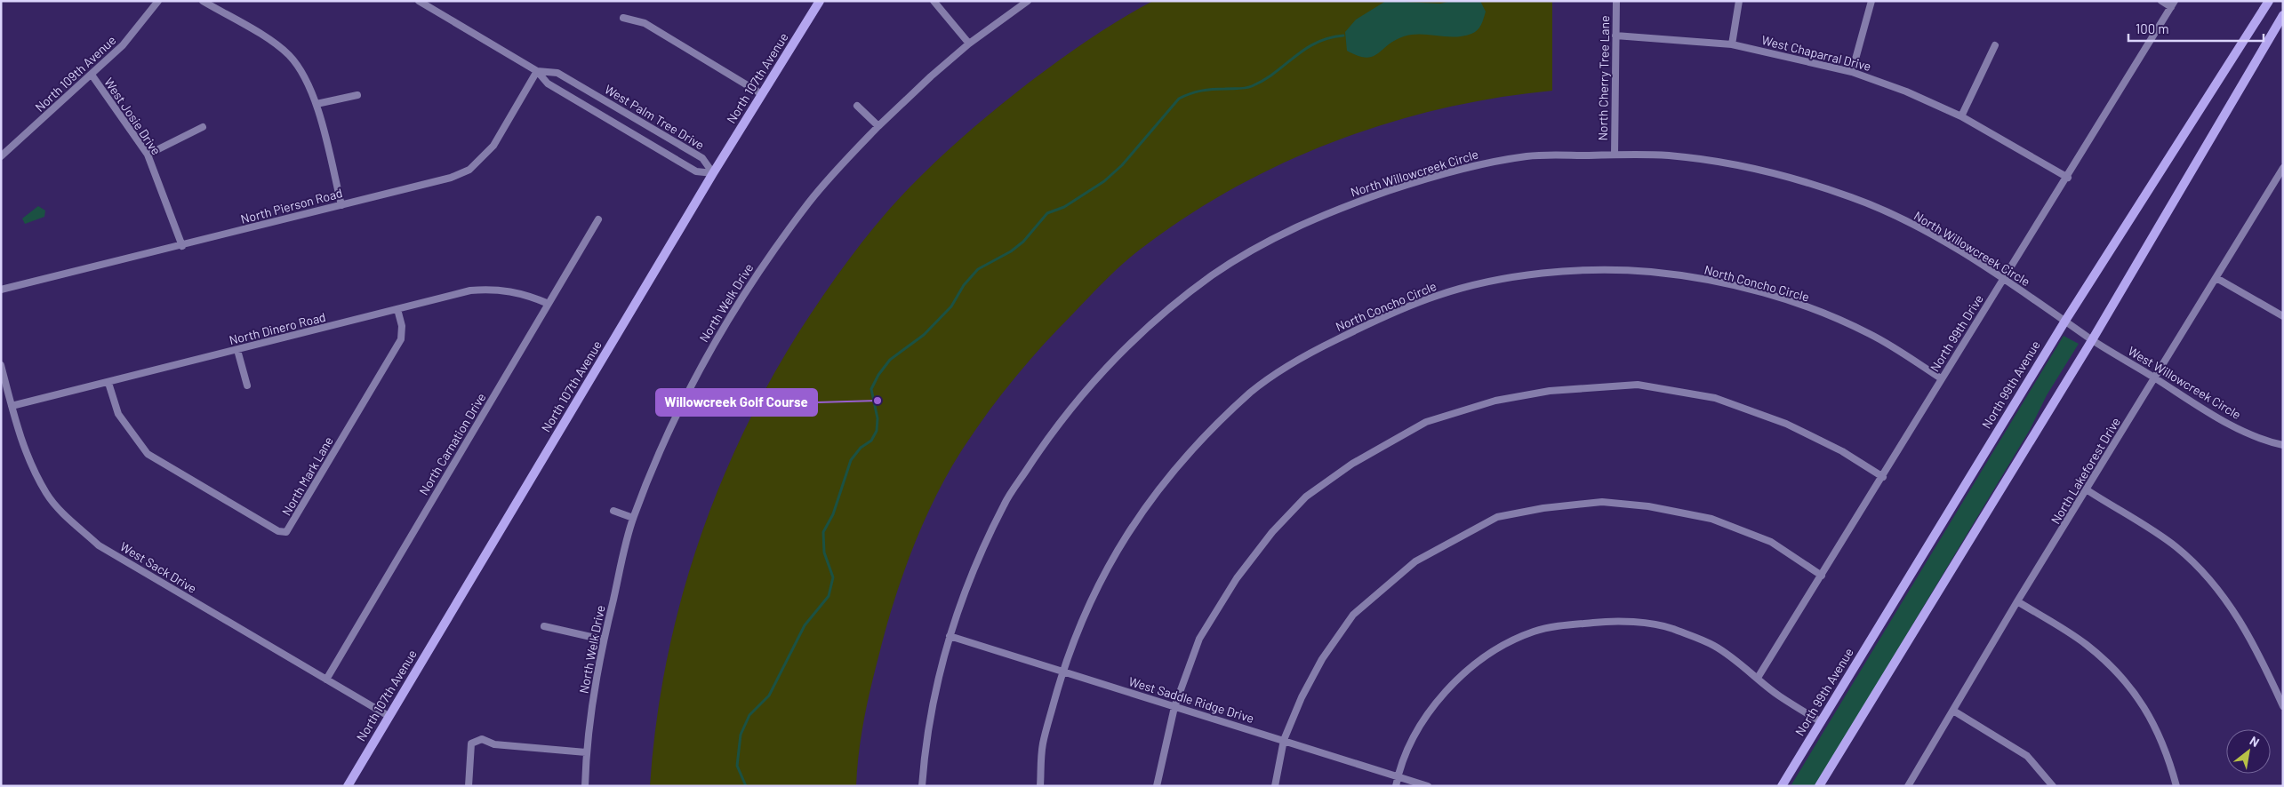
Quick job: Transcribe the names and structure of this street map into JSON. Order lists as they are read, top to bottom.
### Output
{
  "streets": {
    "main road": ["North 107th Avenue", "North 99th Avenue"],
    "street": [
      "West Chaparral Drive",
      "North 109th Avenue",
      "North Cherry Tree Lane",
      "West Josie Drive",
      "West Palm Tree Drive",
      "North Willowcreek Circle",
      "North Pierson Road",
      "North Concho Circle",
      "North Welk Drive",
      "North Dinero Road",
      "North 99th Drive",
      "West Willowcreek Circle",
      "North Carnation Drive",
      "North Lakeforest Drive",
      "North Mark Lane",
      "West Sack Drive",
      "West Saddle Ridge Drive"
    ]
  },
  "crossings": [
    ["West Chaparral Drive", "North Cherry Tree Lane"],
    ["West Chaparral Drive", "North 99th Drive"],
    ["North 109th Avenue", "West Josie Drive"],
    ["North 107th Avenue", "West Palm Tree Drive"],
    ["North 107th Avenue", "West Sack Drive"],
    ["North Cherry Tree Lane", "North Willowcreek Circle"],
    ["West Josie Drive", "North Pierson Road"],
    ["West Palm Tree Drive", "North Pierson Road"],
    ["North Willowcreek Circle", "North 99th Drive"],
    ["North Willowcreek Circle", "West Willowcreek Circle"],
    ["North Willowcreek Circle", "North 99th Avenue"],
    ["North Willowcreek Circle", "West Saddle Ridge Drive"],
    ["North Concho Circle", "North 99th Drive"],
    ["North Concho Circle", "West Saddle Ridge Drive"],
    ["North Dinero Road", "North Carnation Drive"],
    ["North Dinero Road", "North Mark Lane"],
    ["North Dinero Road", "West Sack Drive"],
    ["West Willowcreek Circle", "North Lakeforest Drive"],
    ["North Carnation Drive", "West Sack Drive"]
  ],
  "places": ["Willowcreek Golf Course"],
  "scale_bar": "100 m",
  "north": "top right"
}
